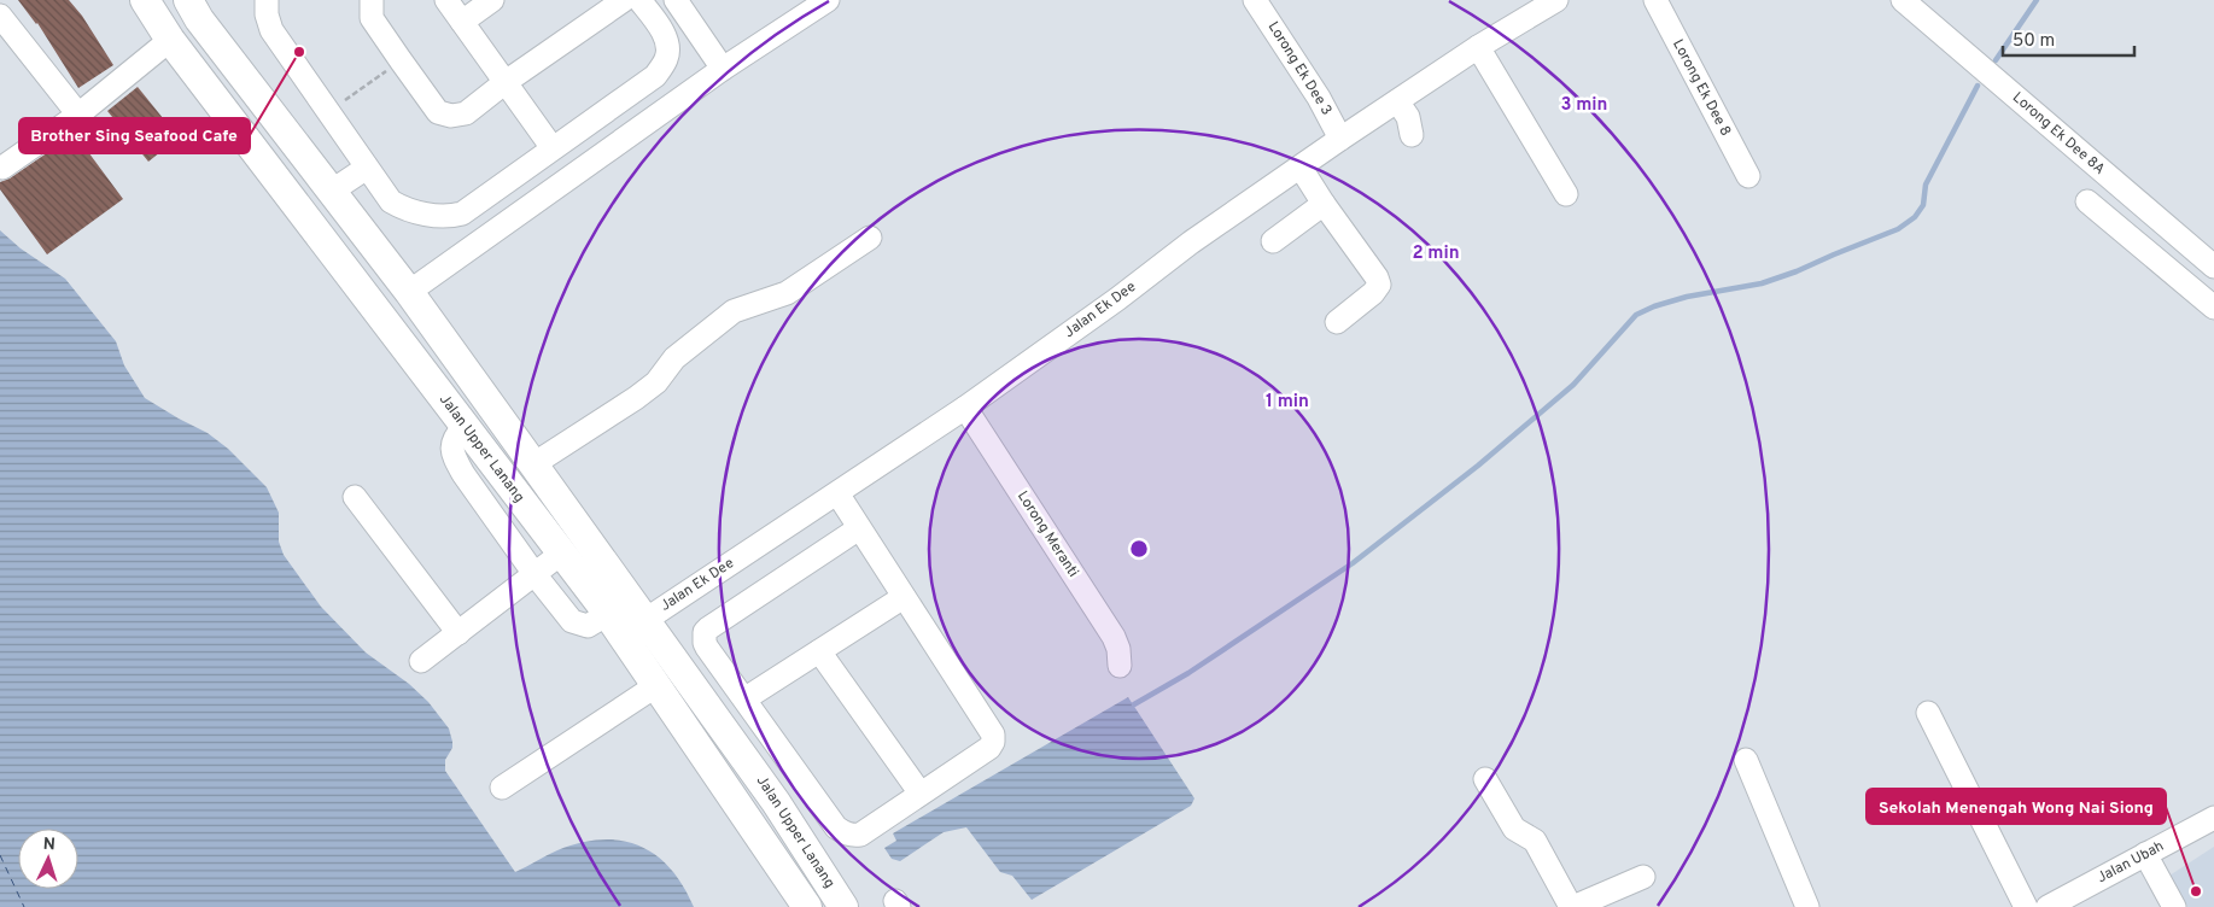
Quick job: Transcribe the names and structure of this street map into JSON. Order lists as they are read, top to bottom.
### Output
{
  "streets": {
    "main road": ["Jalan Upper Lanang"],
    "street": [
      "Lorong Ek Dee 3",
      "Lorong Ek Dee 8",
      "Lorong Ek Dee 8A",
      "Jalan Ek Dee",
      "Lorong Meranti",
      "Jalan Ubah"
    ]
  },
  "crossings": [
    ["Lorong Ek Dee 3", "Jalan Ek Dee"],
    ["Jalan Ek Dee", "Jalan Upper Lanang"],
    ["Jalan Ek Dee", "Lorong Meranti"]
  ],
  "places": ["Brother Sing Seafood Cafe", "Sekolah Menengah Wong Nai Siong"],
  "scale_bar": "50 m",
  "north": "top",
  "rings": ["3 min", "2 min", "1 min"]
}
